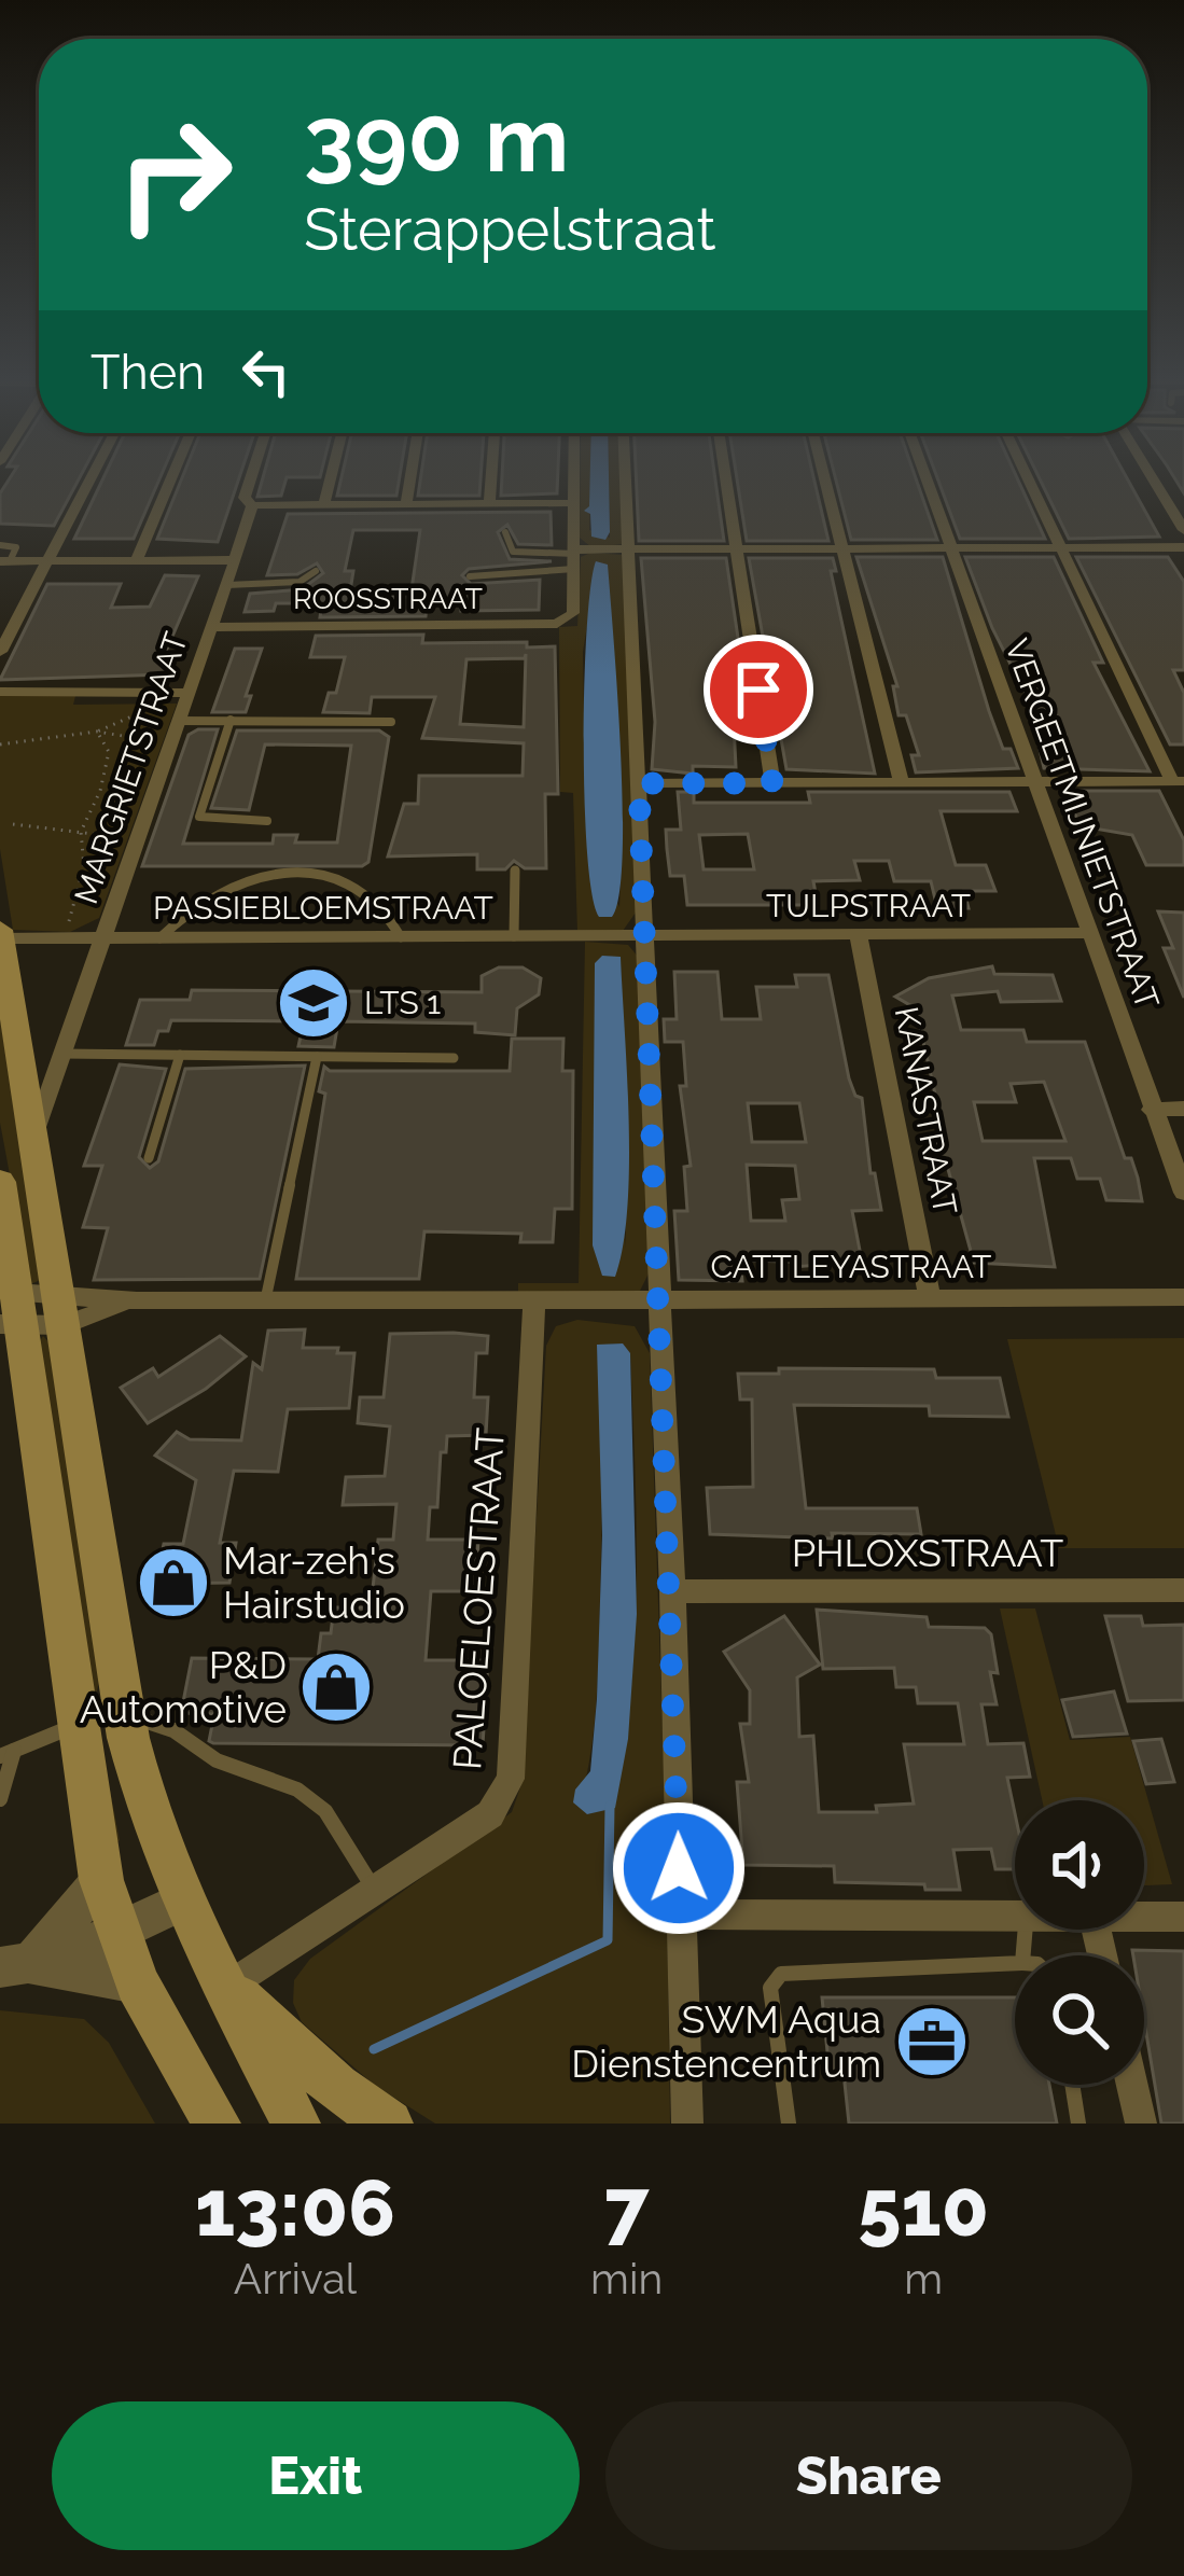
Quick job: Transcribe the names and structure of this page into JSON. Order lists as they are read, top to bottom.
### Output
{
  "streets": {
    "street": [
      "ROOSSTRAAT",
      "MARGRIETSTRAAT",
      "VERGEETMIJNIETSTRAAT",
      "TULPSTRAAT",
      "PASSIEBLOEMSTRAAT",
      "KANASTRAAT",
      "CATTLEYASTRAAT",
      "PHLOXSTRAAT",
      "PALOELOESTRAAT"
    ]
  },
  "crossings": [
    ["ROOSSTRAAT", "MARGRIETSTRAAT"],
    ["MARGRIETSTRAAT", "PASSIEBLOEMSTRAAT"],
    ["VERGEETMIJNIETSTRAAT", "TULPSTRAAT"],
    ["TULPSTRAAT", "PASSIEBLOEMSTRAAT"],
    ["TULPSTRAAT", "KANASTRAAT"],
    ["KANASTRAAT", "CATTLEYASTRAAT"],
    ["CATTLEYASTRAAT", "PALOELOESTRAAT"]
  ],
  "places": {
    "school or university": ["LTS 1"],
    "shop": ["Mar-zeh's Hairstudio", "P&D Automotive"],
    "office": ["SWM Aqua Dienstencentrum"]
  },
  "page": {
    "turn": ["390 m", "Sterappelstraat"],
    "then": "Then",
    "eta": [
      "13:06",
      "Arrival",
      "7",
      "min",
      "510",
      "m"
    ],
    "buttons": ["Exit", "Share"]
  }
}
